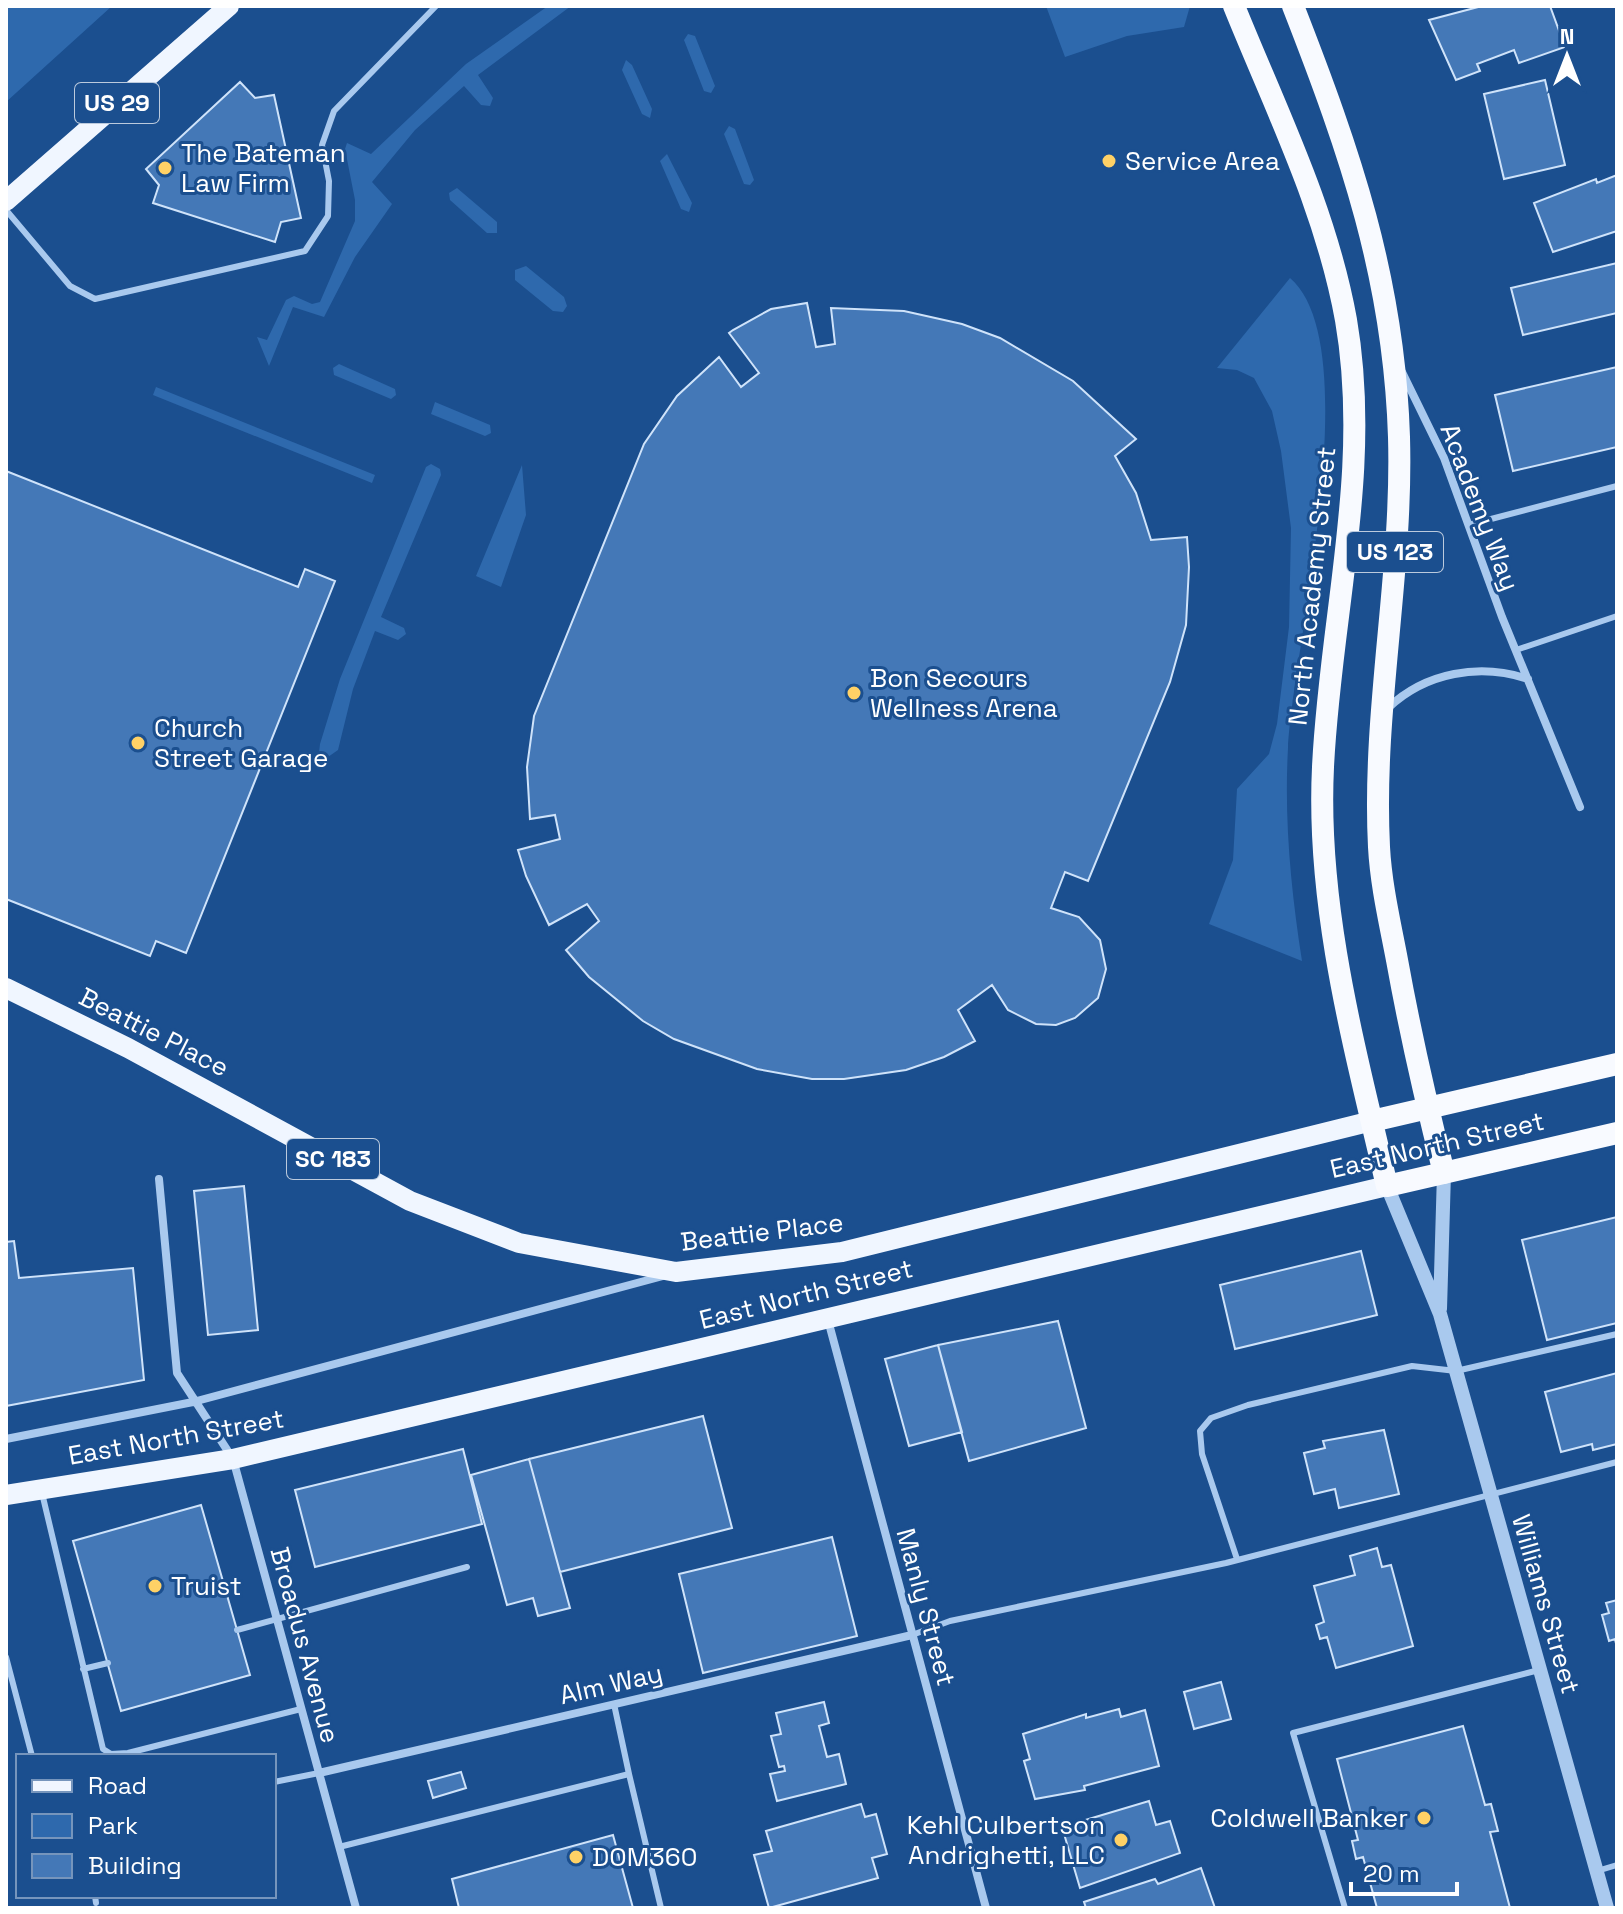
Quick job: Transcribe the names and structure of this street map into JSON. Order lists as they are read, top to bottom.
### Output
{
  "streets": {
    "highway": [
      "US 123",
      "North Academy Street",
      "Beattie Place",
      "East North Street"
    ],
    "main road": ["US 29", "SC 183"],
    "street": [
      "Academy Way",
      "Williams Street",
      "Manly Street",
      "Broadus Avenue",
      "Alm Way"
    ]
  },
  "crossings": [
    ["Academy Way", "US 123"],
    ["US 123", "Beattie Place"],
    ["US 123", "East North Street"],
    ["US 123", "Williams Street"],
    ["North Academy Street", "Beattie Place"],
    ["North Academy Street", "East North Street"],
    ["North Academy Street", "Williams Street"],
    ["Beattie Place", "East North Street"],
    ["East North Street", "Williams Street"],
    ["East North Street", "Manly Street"],
    ["East North Street", "Broadus Avenue"],
    ["Manly Street", "Alm Way"],
    ["Broadus Avenue", "Alm Way"]
  ],
  "places": [
    "Service Area",
    "The Bateman Law Firm",
    "Bon Secours Wellness Arena",
    "Church Street Garage",
    "Truist",
    "Coldwell Banker",
    "Kehl Culbertson Andrighetti, LLC",
    "DOM360"
  ],
  "legend": ["Road", "Park", "Building"],
  "scale_bar": "20 m",
  "north": "top"
}
